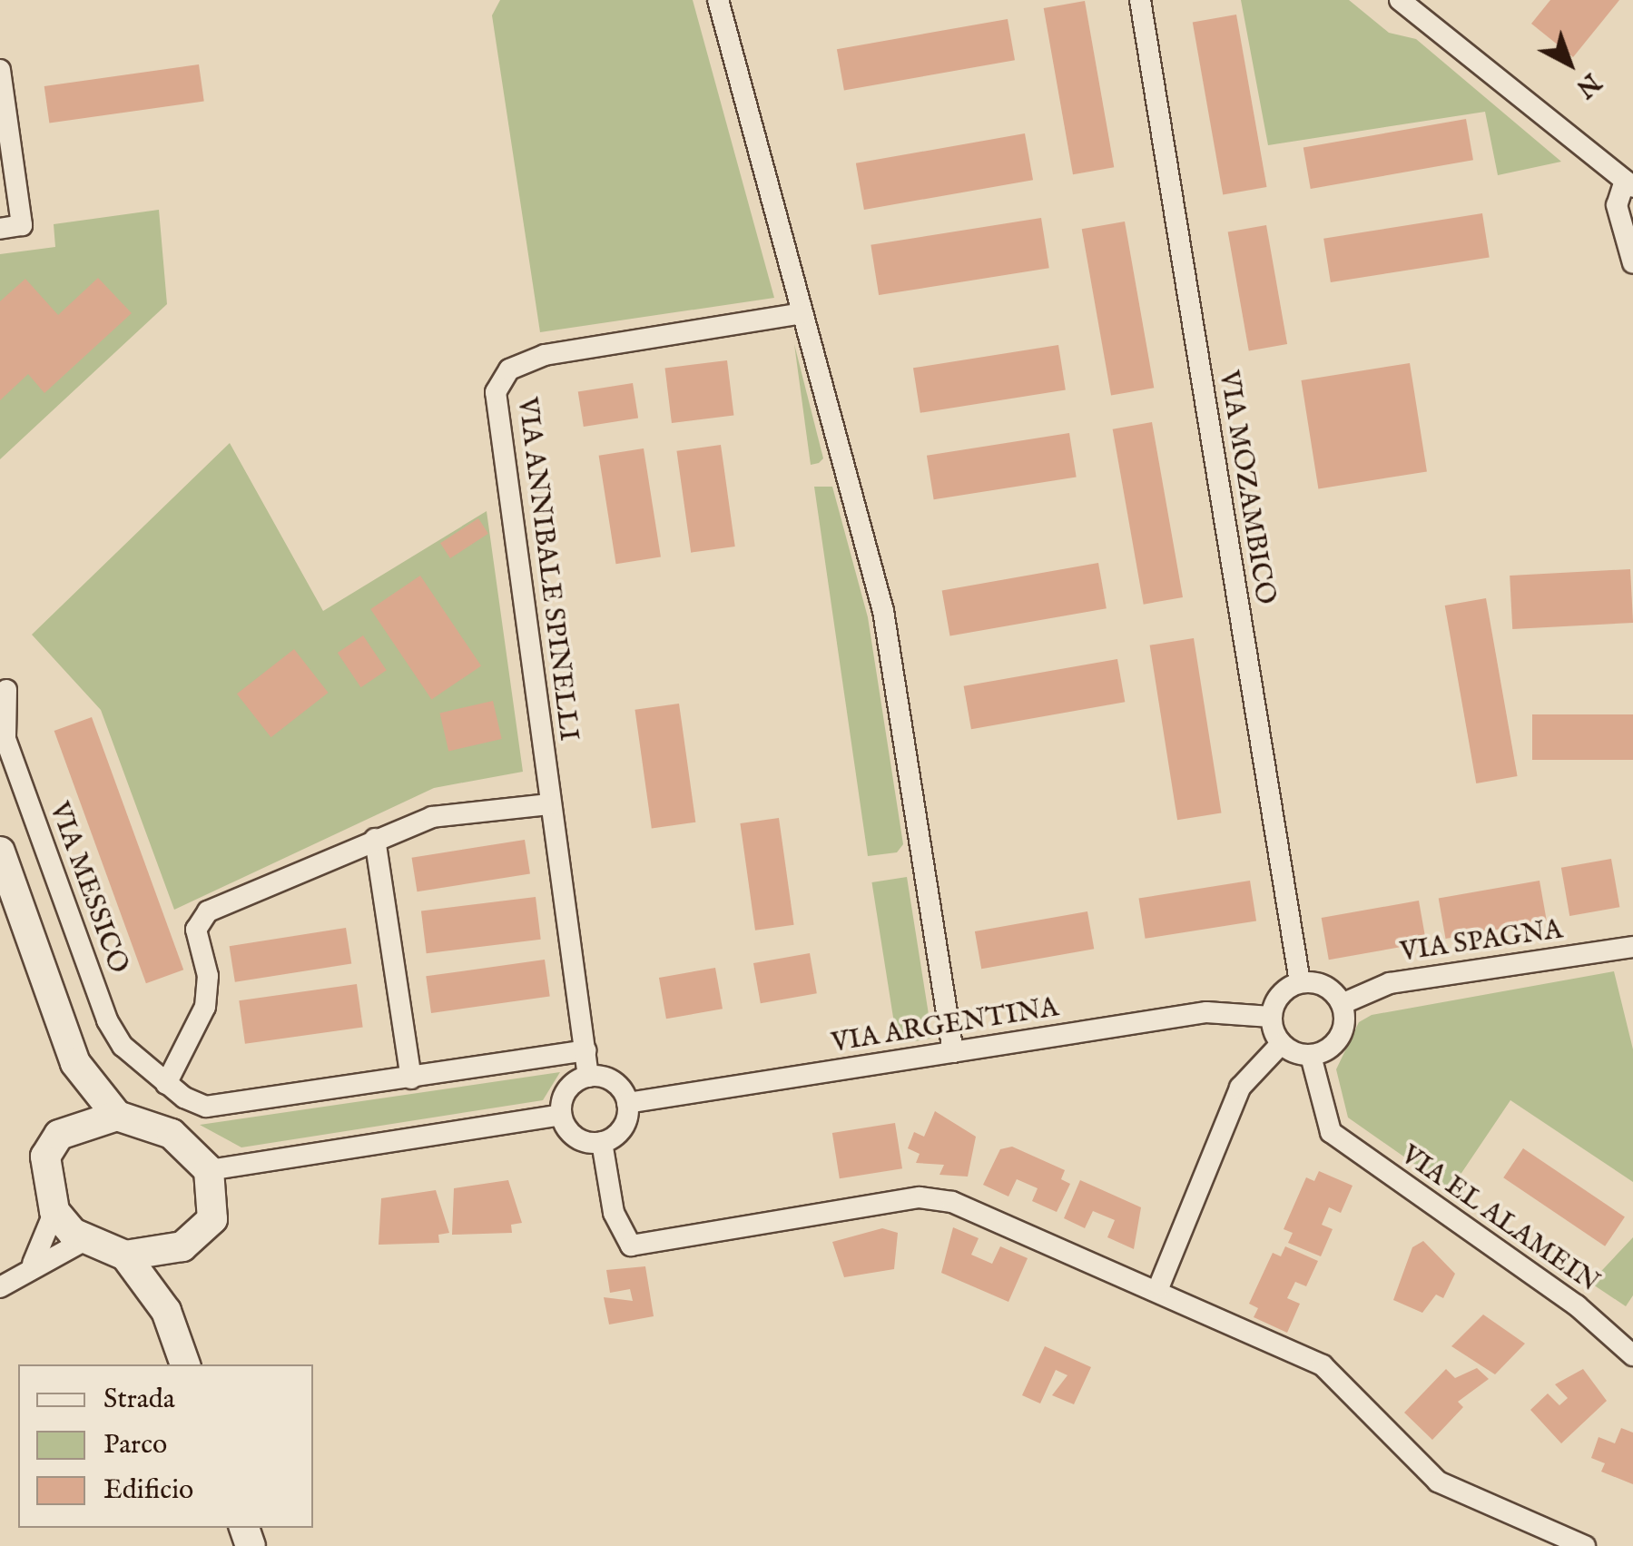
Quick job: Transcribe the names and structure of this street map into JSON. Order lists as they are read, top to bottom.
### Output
{
  "streets": {
    "street": [
      "VIA MOZAMBICO",
      "VIA ANNIBALE SPINELLI",
      "VIA MESSICO",
      "VIA SPAGNA",
      "VIA ARGENTINA",
      "VIA EL ALAMEIN"
    ]
  },
  "crossings": [
    ["VIA MOZAMBICO", "VIA SPAGNA"],
    ["VIA MOZAMBICO", "VIA ARGENTINA"],
    ["VIA MOZAMBICO", "VIA EL ALAMEIN"],
    ["VIA ANNIBALE SPINELLI", "VIA MESSICO"],
    ["VIA ANNIBALE SPINELLI", "VIA ARGENTINA"],
    ["VIA SPAGNA", "VIA ARGENTINA"],
    ["VIA SPAGNA", "VIA EL ALAMEIN"],
    ["VIA ARGENTINA", "VIA EL ALAMEIN"]
  ],
  "legend": ["Strada", "Parco", "Edificio"],
  "north": "bottom right"
}
